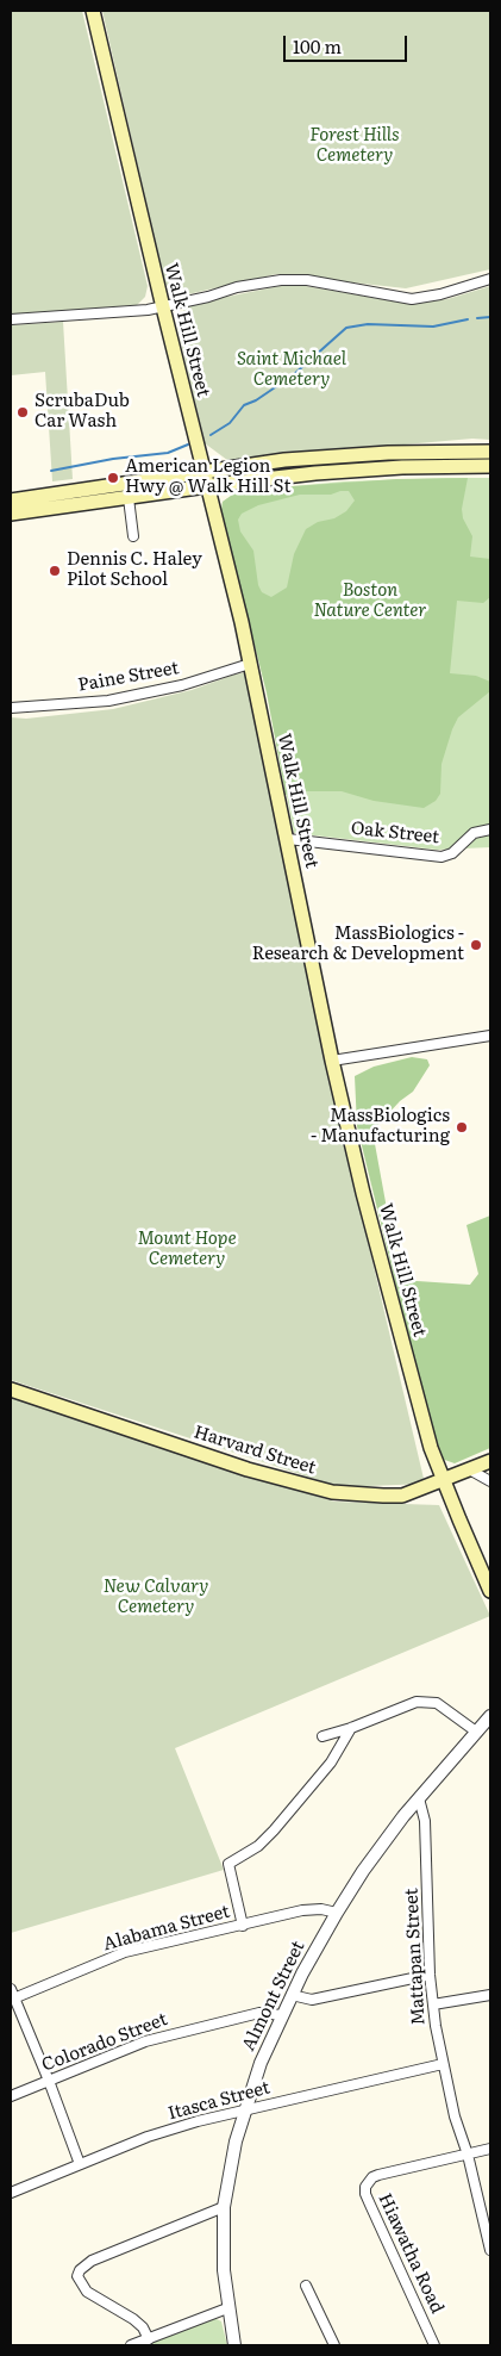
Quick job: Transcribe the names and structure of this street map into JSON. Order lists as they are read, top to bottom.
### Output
{
  "streets": {
    "main road": ["Walk Hill Street", "Harvard Street"],
    "street": [
      "Paine Street",
      "Oak Street",
      "Alabama Street",
      "Mattapan Street",
      "Almont Street",
      "Colorado Street",
      "Itasca Street",
      "Hiawatha Road"
    ]
  },
  "crossings": [
    ["Walk Hill Street", "Paine Street"],
    ["Walk Hill Street", "Oak Street"],
    ["Walk Hill Street", "Harvard Street"],
    ["Alabama Street", "Almont Street"],
    ["Mattapan Street", "Almont Street"],
    ["Mattapan Street", "Itasca Street"],
    ["Mattapan Street", "Hiawatha Road"],
    ["Almont Street", "Colorado Street"],
    ["Almont Street", "Itasca Street"]
  ],
  "parks": [
    "Forest Hills Cemetery",
    "Saint Michael Cemetery",
    "Boston Nature Center",
    "Mount Hope Cemetery",
    "New Calvary Cemetery"
  ],
  "places": [
    "ScrubaDub Car Wash",
    "American Legion Hwy @ Walk Hill St",
    "Dennis C. Haley Pilot School",
    "MassBiologics - Research & Development",
    "MassBiologics - Manufacturing"
  ],
  "scale_bar": "100 m"
}
